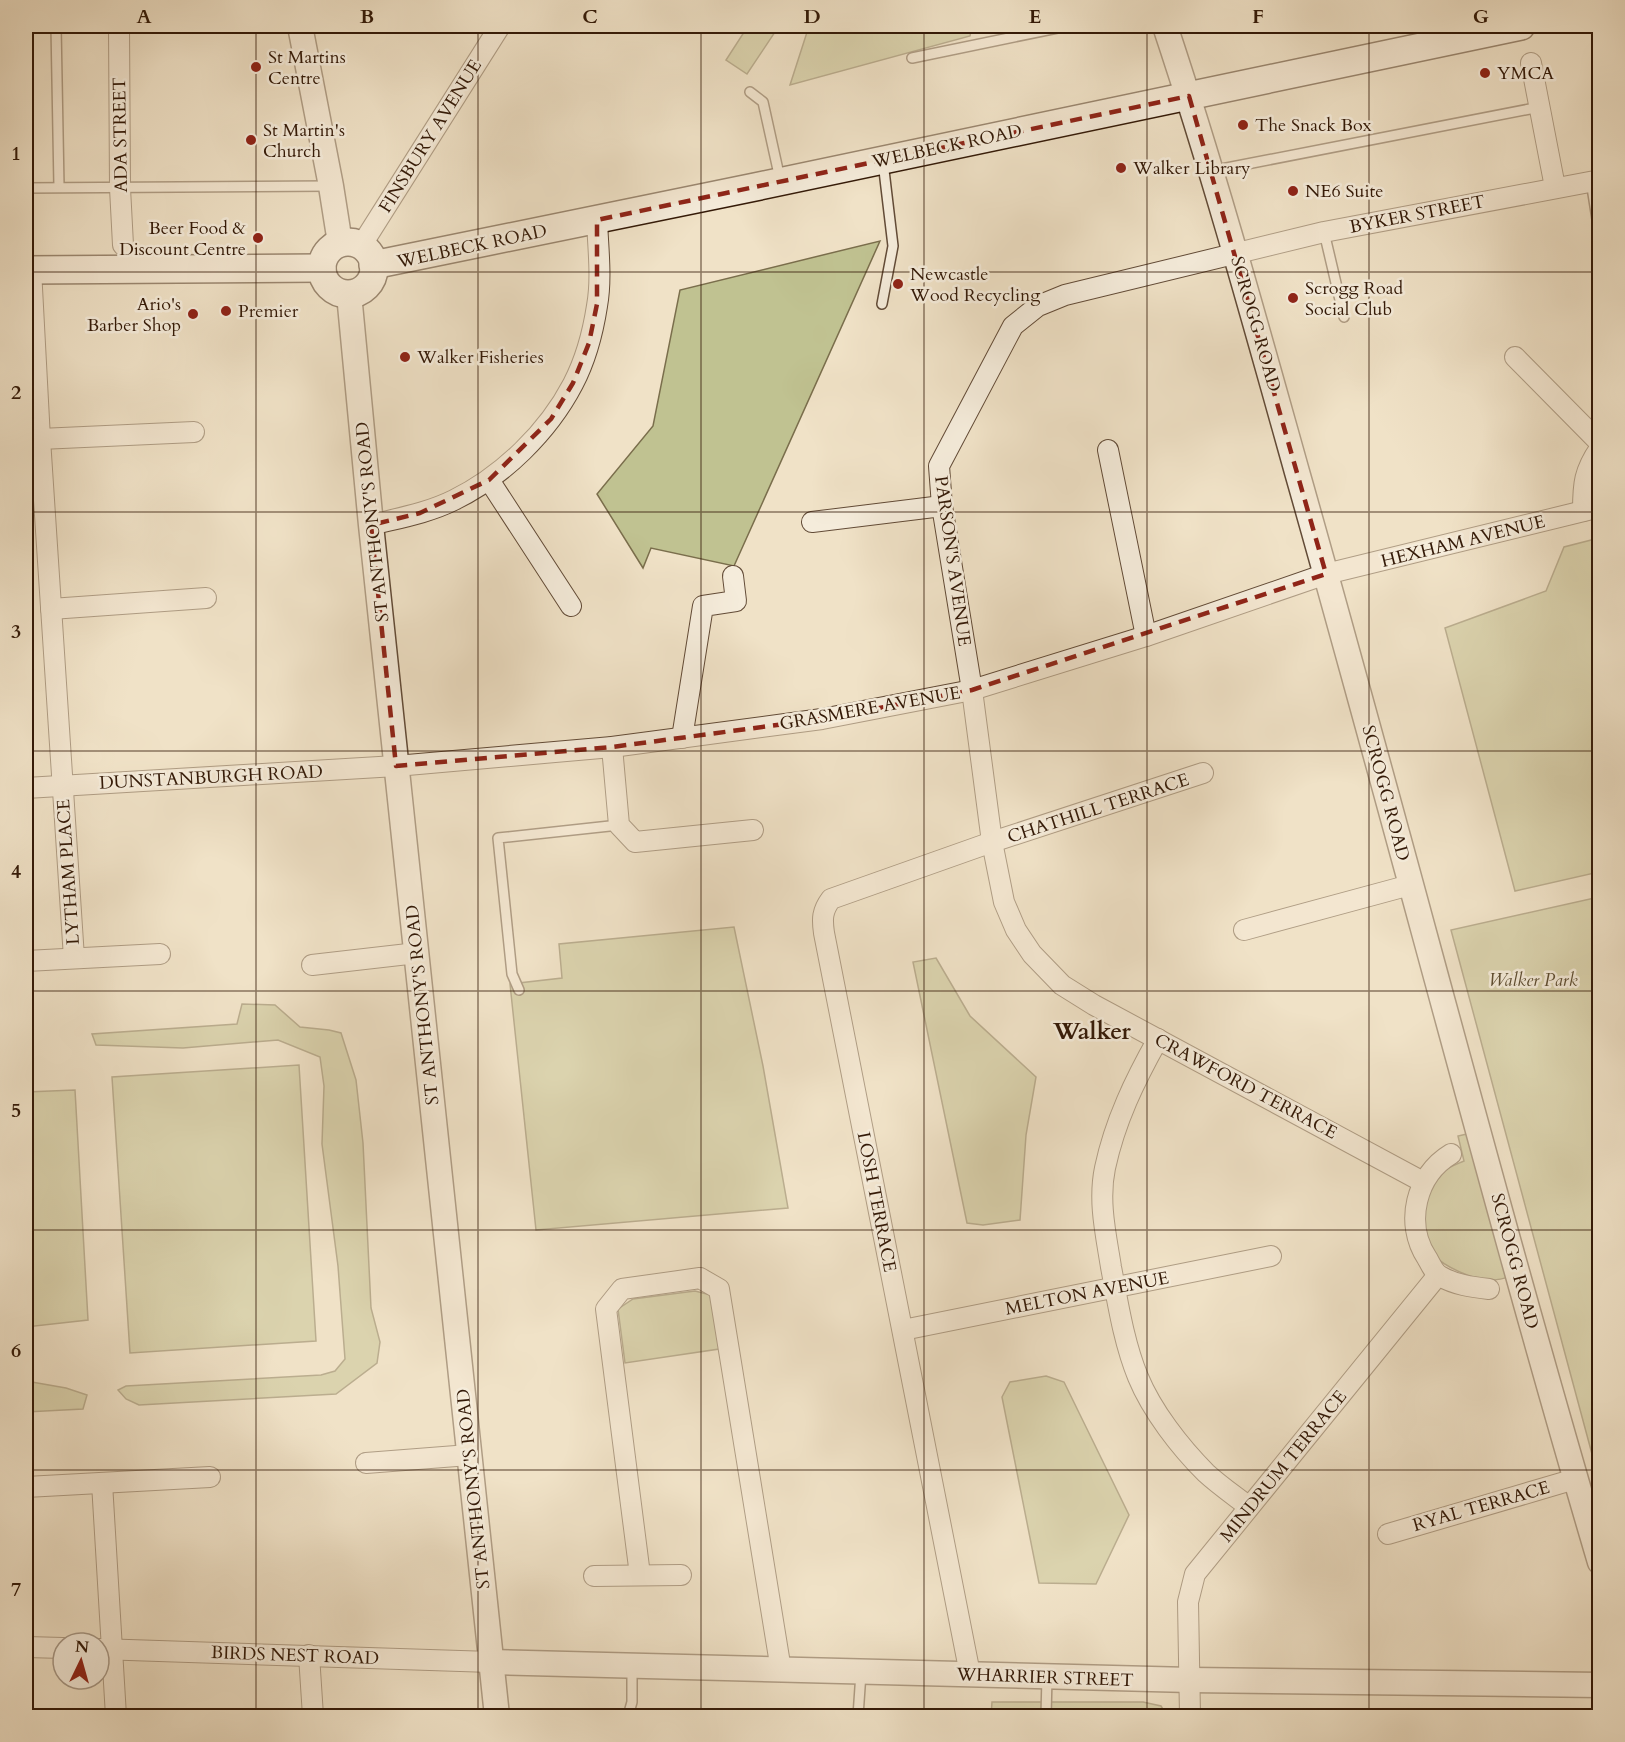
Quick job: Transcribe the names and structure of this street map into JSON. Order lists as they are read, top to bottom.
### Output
{
  "streets": {
    "main road": ["WELBECK ROAD"],
    "street": [
      "ADA STREET",
      "FINSBURY AVENUE",
      "BYKER STREET",
      "SCROGG ROAD",
      "ST ANTHONY'S ROAD",
      "HEXHAM AVENUE",
      "PARSON'S AVENUE",
      "GRASMERE AVENUE",
      "DUNSTANBURGH ROAD",
      "CHATHILL TERRACE",
      "LYTHAM PLACE",
      "CRAWFORD TERRACE",
      "LOSH TERRACE",
      "MELTON AVENUE",
      "MINDRUM TERRACE",
      "RYAL TERRACE",
      "BIRDS NEST ROAD",
      "WHARRIER STREET"
    ]
  },
  "crossings": [
    ["FINSBURY AVENUE", "WELBECK ROAD"],
    ["FINSBURY AVENUE", "ST ANTHONY'S ROAD"],
    ["WELBECK ROAD", "SCROGG ROAD"],
    ["WELBECK ROAD", "ST ANTHONY'S ROAD"],
    ["BYKER STREET", "SCROGG ROAD"],
    ["BYKER STREET", "PARSON'S AVENUE"],
    ["SCROGG ROAD", "HEXHAM AVENUE"],
    ["SCROGG ROAD", "PARSON'S AVENUE"],
    ["SCROGG ROAD", "GRASMERE AVENUE"],
    ["SCROGG ROAD", "MINDRUM TERRACE"],
    ["SCROGG ROAD", "RYAL TERRACE"],
    ["ST ANTHONY'S ROAD", "GRASMERE AVENUE"],
    ["ST ANTHONY'S ROAD", "DUNSTANBURGH ROAD"],
    ["ST ANTHONY'S ROAD", "BIRDS NEST ROAD"],
    ["ST ANTHONY'S ROAD", "WHARRIER STREET"],
    ["HEXHAM AVENUE", "GRASMERE AVENUE"],
    ["PARSON'S AVENUE", "GRASMERE AVENUE"],
    ["PARSON'S AVENUE", "CRAWFORD TERRACE"],
    ["GRASMERE AVENUE", "DUNSTANBURGH ROAD"],
    ["GRASMERE AVENUE", "CRAWFORD TERRACE"],
    ["DUNSTANBURGH ROAD", "LYTHAM PLACE"],
    ["CHATHILL TERRACE", "CRAWFORD TERRACE"],
    ["CHATHILL TERRACE", "LOSH TERRACE"],
    ["CRAWFORD TERRACE", "LOSH TERRACE"],
    ["LOSH TERRACE", "MELTON AVENUE"],
    ["LOSH TERRACE", "WHARRIER STREET"],
    ["MINDRUM TERRACE", "WHARRIER STREET"],
    ["BIRDS NEST ROAD", "WHARRIER STREET"]
  ],
  "districts": ["Walker"],
  "parks": ["Walker Park"],
  "places": [
    "St Martins Centre",
    "YMCA",
    "The Snack Box",
    "St Martin's Church",
    "Walker Library",
    "NE6 Suite",
    "Beer Food & Discount Centre",
    "Newcastle Wood Recycling",
    "Scrogg Road Social Club",
    "Premier",
    "Ario's Barber Shop",
    "Walker Fisheries"
  ],
  "north": "top",
  "grid": {
    "columns": [
      "A",
      "B",
      "C",
      "D",
      "E",
      "F",
      "G"
    ],
    "rows": [
      "1",
      "2",
      "3",
      "4",
      "5",
      "6",
      "7"
    ]
  }
}
